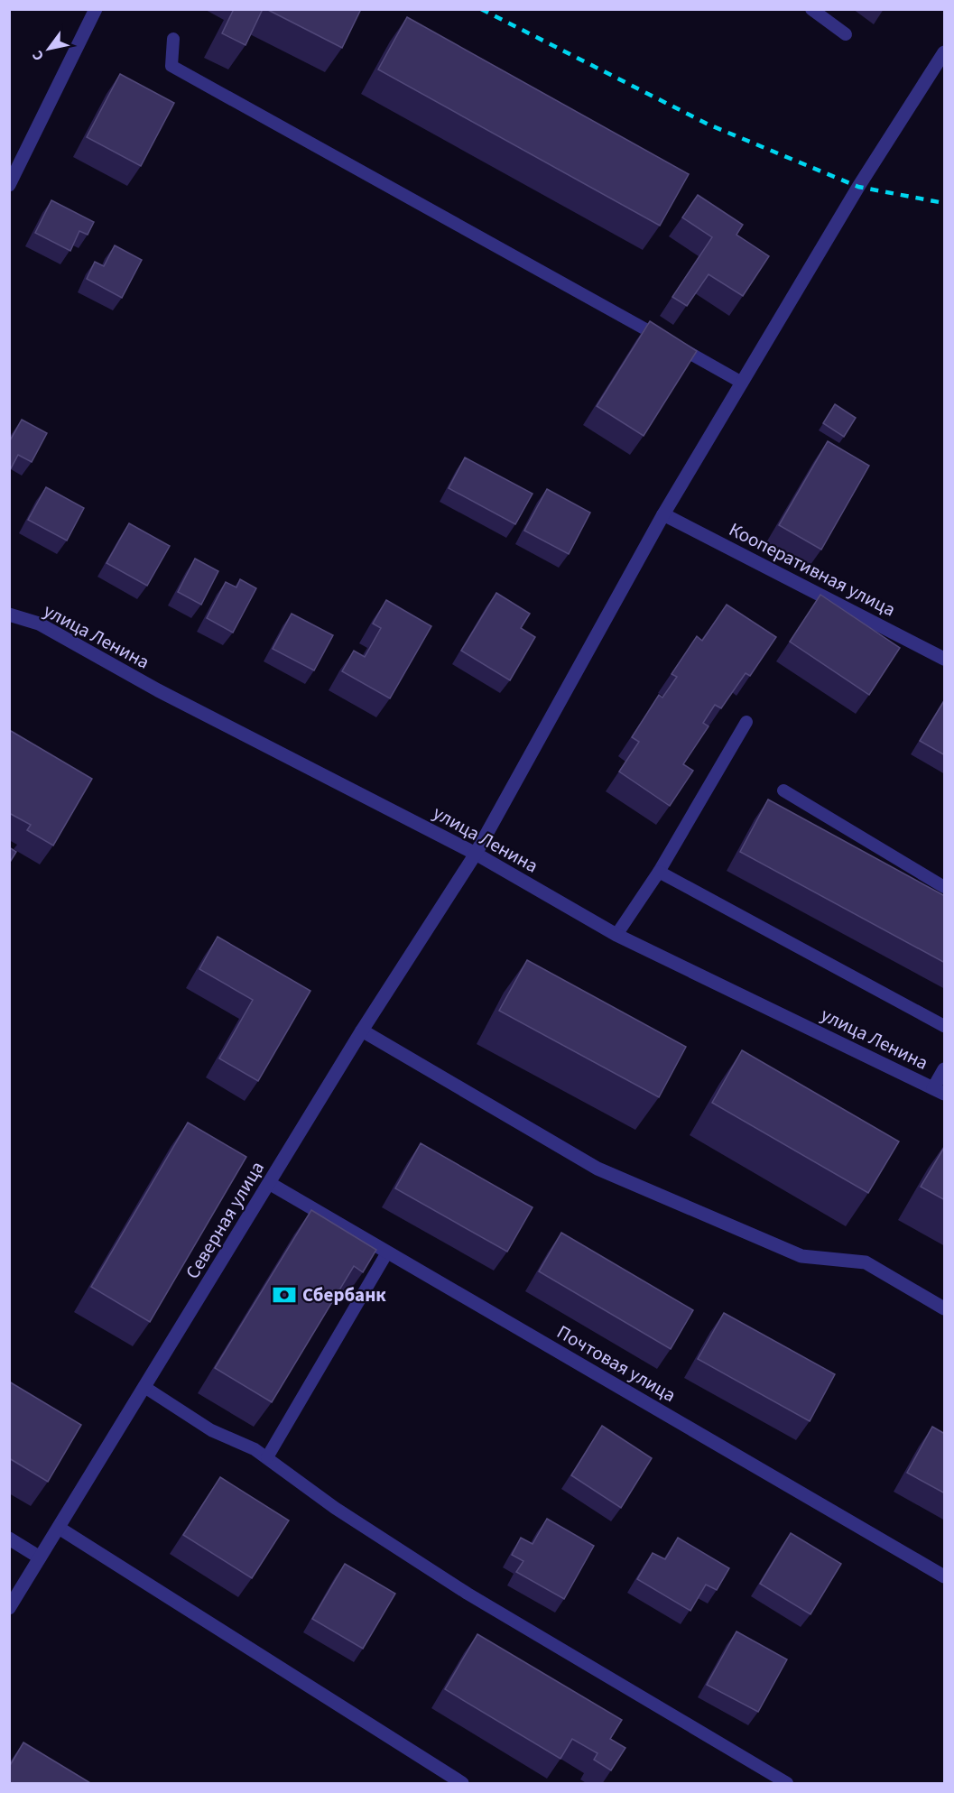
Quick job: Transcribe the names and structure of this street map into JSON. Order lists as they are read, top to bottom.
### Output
{
  "streets": {
    "street": [
      "Кооперативная улица",
      "улица Ленина",
      "Северная улица",
      "Почтовая улица"
    ]
  },
  "crossings": [
    ["Кооперативная улица", "Северная улица"],
    ["улица Ленина", "Северная улица"],
    ["Северная улица", "Почтовая улица"]
  ],
  "places": {
    "bank": ["Сбербанк"]
  },
  "north": "bottom left"
}
